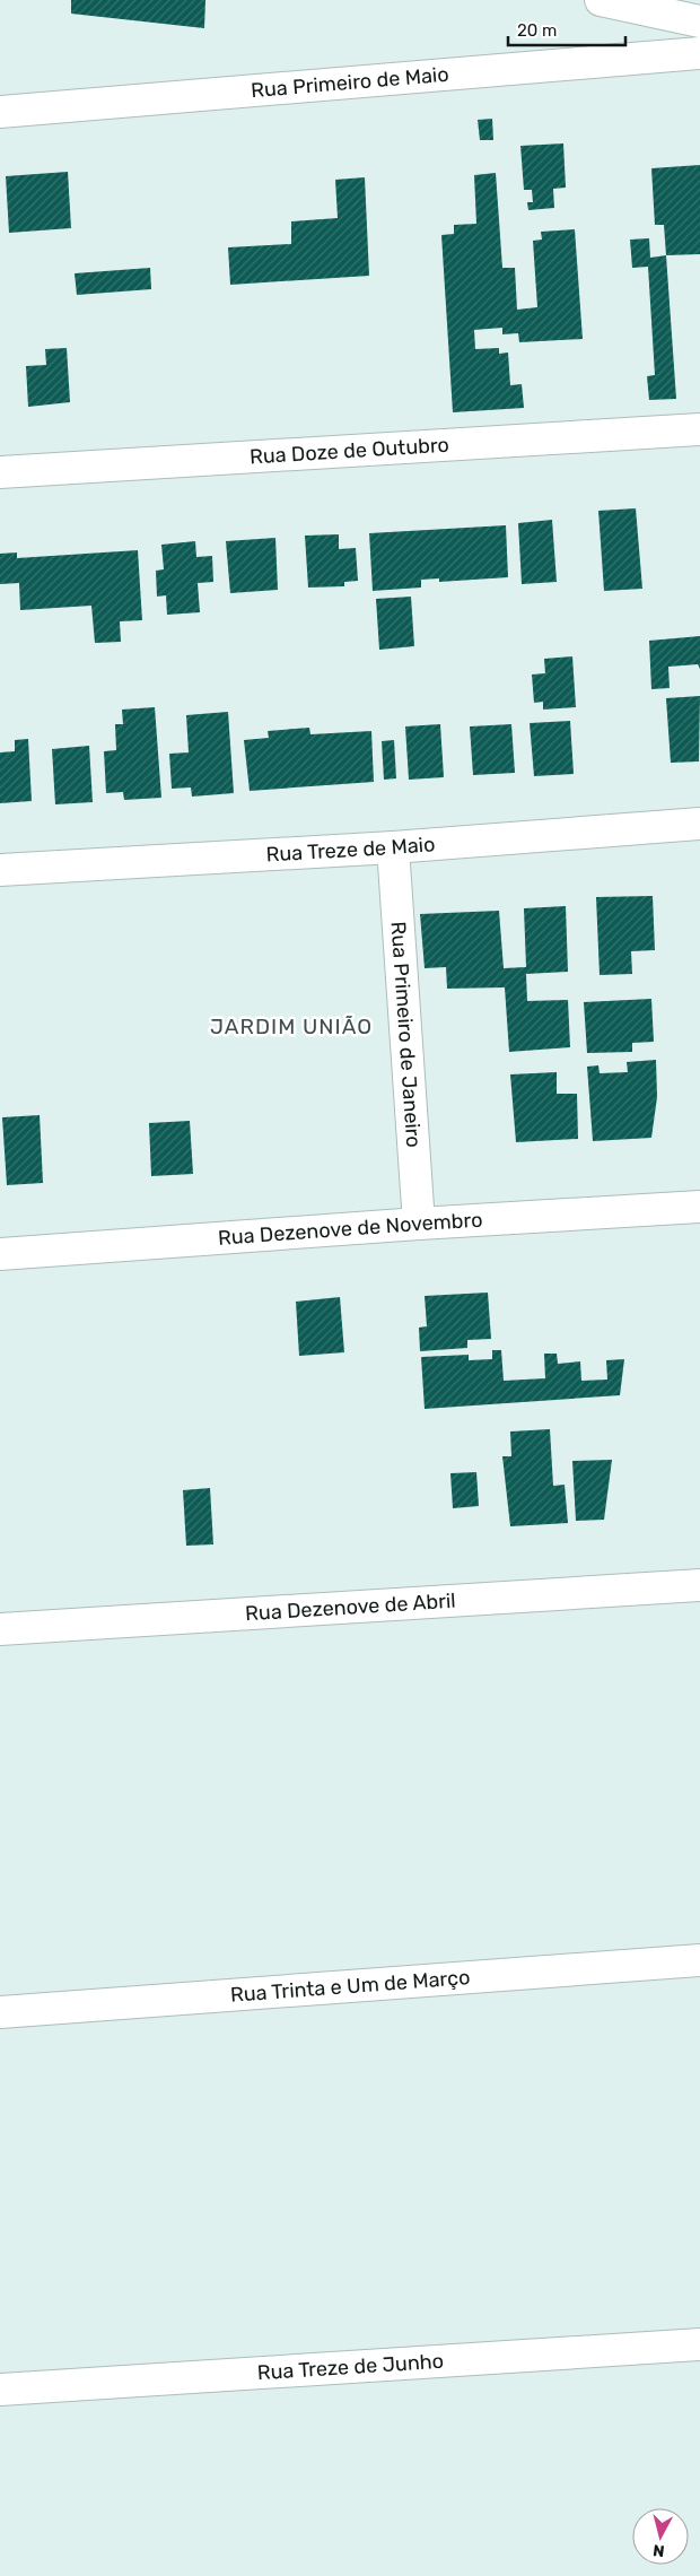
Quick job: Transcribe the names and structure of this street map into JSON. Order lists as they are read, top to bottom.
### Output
{
  "streets": {
    "street": [
      "Rua Primeiro de Maio",
      "Rua Doze de Outubro",
      "Rua Treze de Maio",
      "Rua Primeiro de Janeiro",
      "Rua Dezenove de Novembro",
      "Rua Dezenove de Abril",
      "Rua Trinta e Um de Março",
      "Rua Treze de Junho"
    ]
  },
  "crossings": [
    ["Rua Treze de Maio", "Rua Primeiro de Janeiro"],
    ["Rua Primeiro de Janeiro", "Rua Dezenove de Novembro"]
  ],
  "districts": ["JARDIM UNIÃO"],
  "scale_bar": "20 m",
  "north": "bottom"
}
